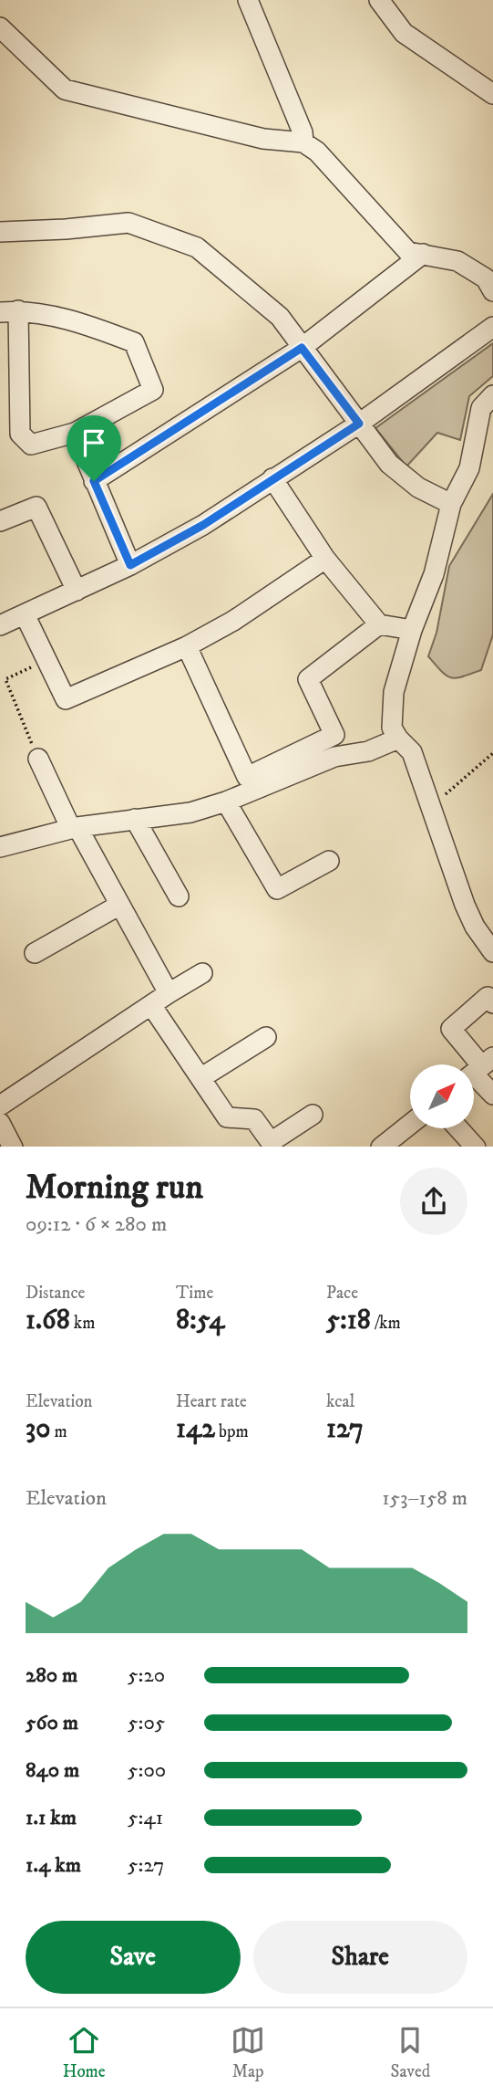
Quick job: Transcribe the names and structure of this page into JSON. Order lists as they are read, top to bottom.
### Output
{
  "north": "top right",
  "page": {
    "heading": ["Morning run", "09:12 · 6 × 280 m"],
    "stats": [
      ["Distance", "1.68 km"],
      ["Time", "8:54"],
      ["Pace", "5:18 /km"],
      ["Elevation", "30 m"],
      ["Heart rate", "142 bpm"],
      ["kcal", "127"]
    ],
    "chart": ["Elevation", "153–158 m"],
    "list": [
      {
        "name": "280 m",
        "note": "5:20"
      },
      {
        "name": "560 m",
        "note": "5:05"
      },
      {
        "name": "840 m",
        "note": "5:00"
      },
      {
        "name": "1.1 km",
        "note": "5:41"
      },
      {
        "name": "1.4 km",
        "note": "5:27"
      }
    ],
    "buttons": ["Save", "Share"],
    "tabs": ["Home", "Map", "Saved"]
  }
}
